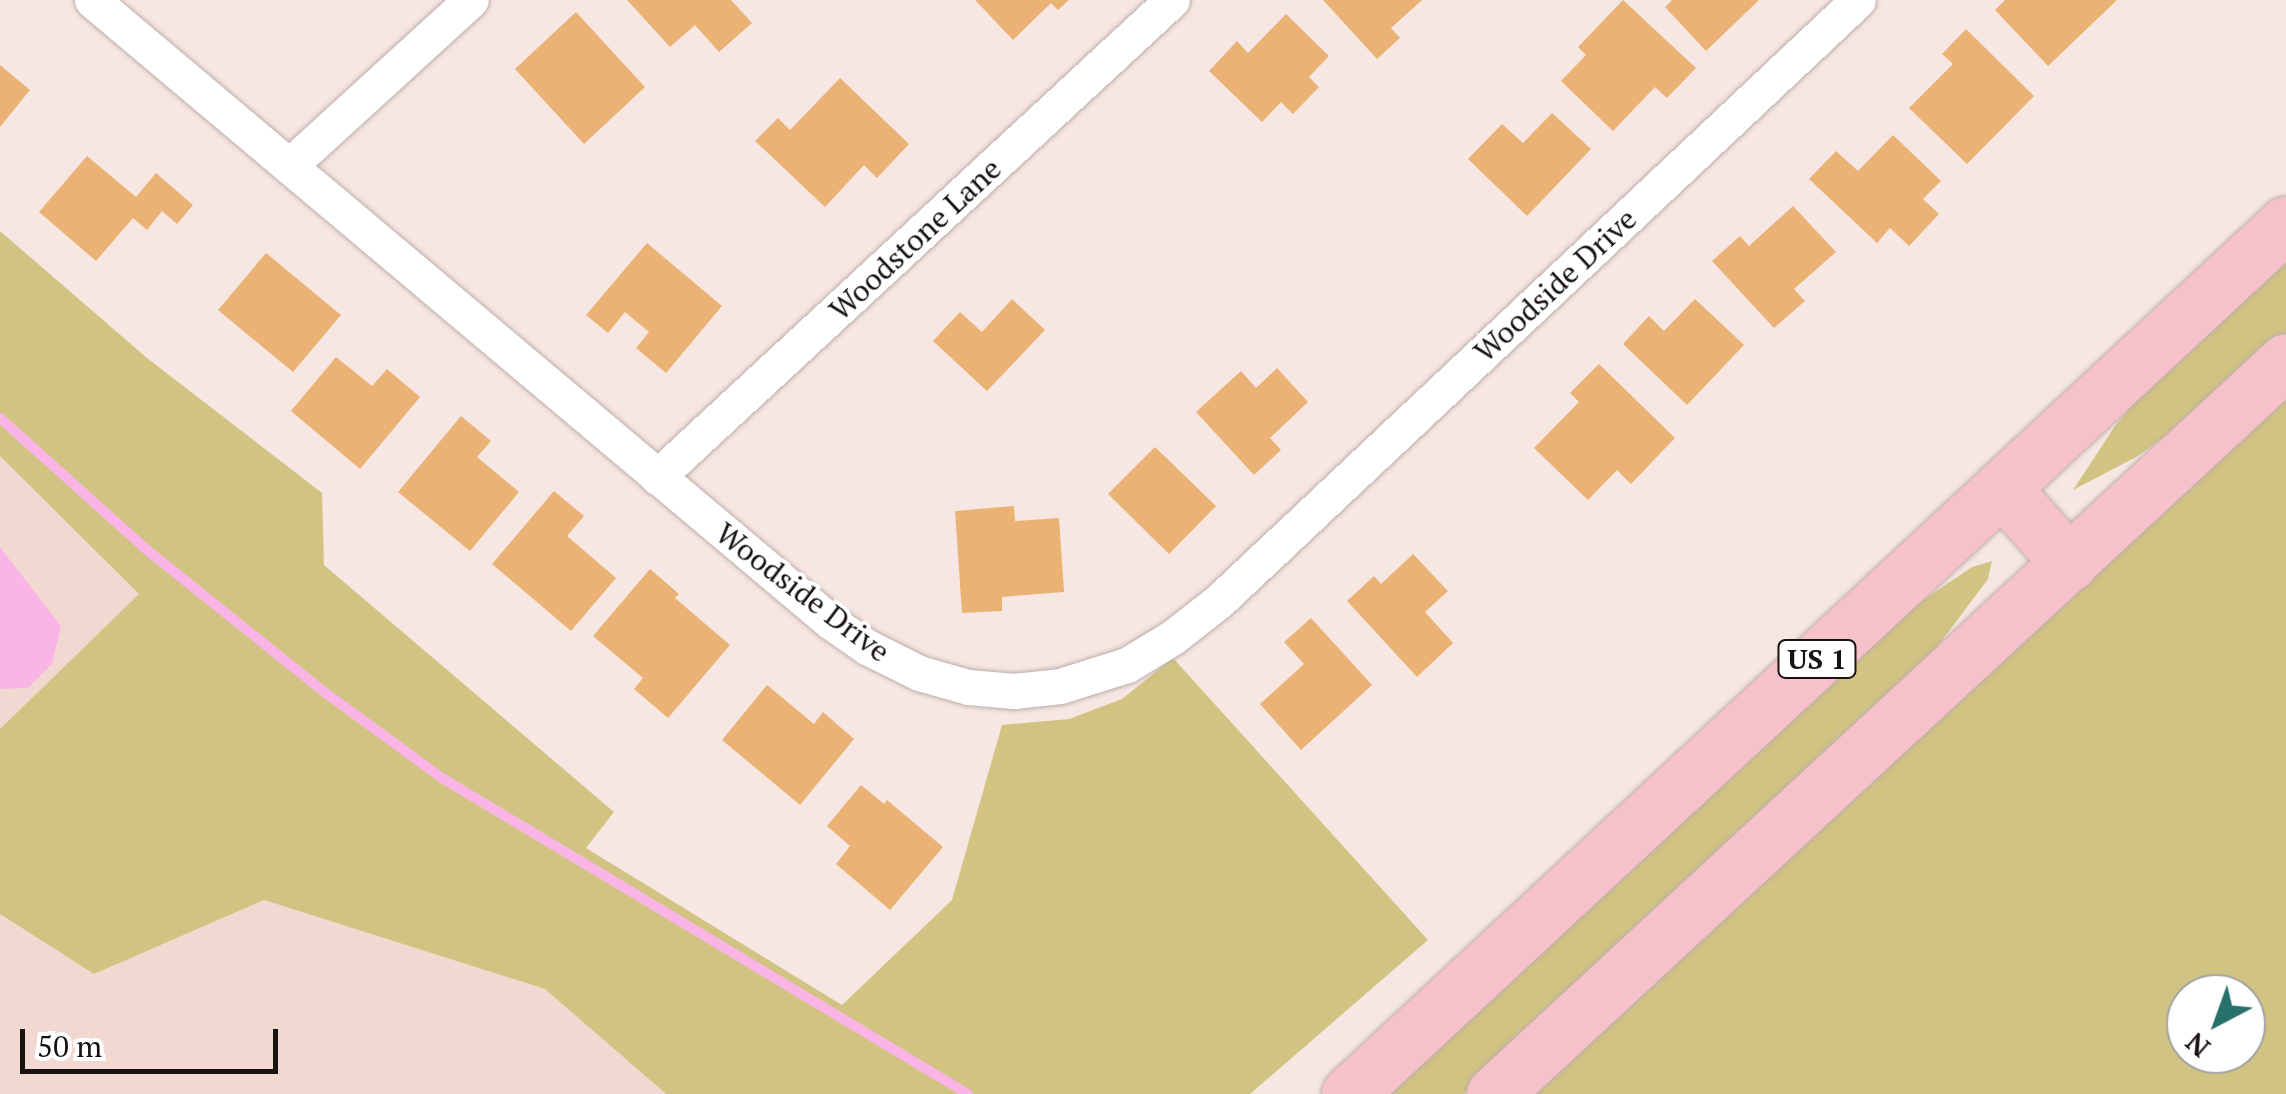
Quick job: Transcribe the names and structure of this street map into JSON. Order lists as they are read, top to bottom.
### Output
{
  "streets": {
    "main road": ["US 1"],
    "street": ["Woodstone Lane", "Woodside Drive"]
  },
  "crossings": [
    ["Woodstone Lane", "Woodside Drive"]
  ],
  "scale_bar": "50 m",
  "north": "bottom left"
}
